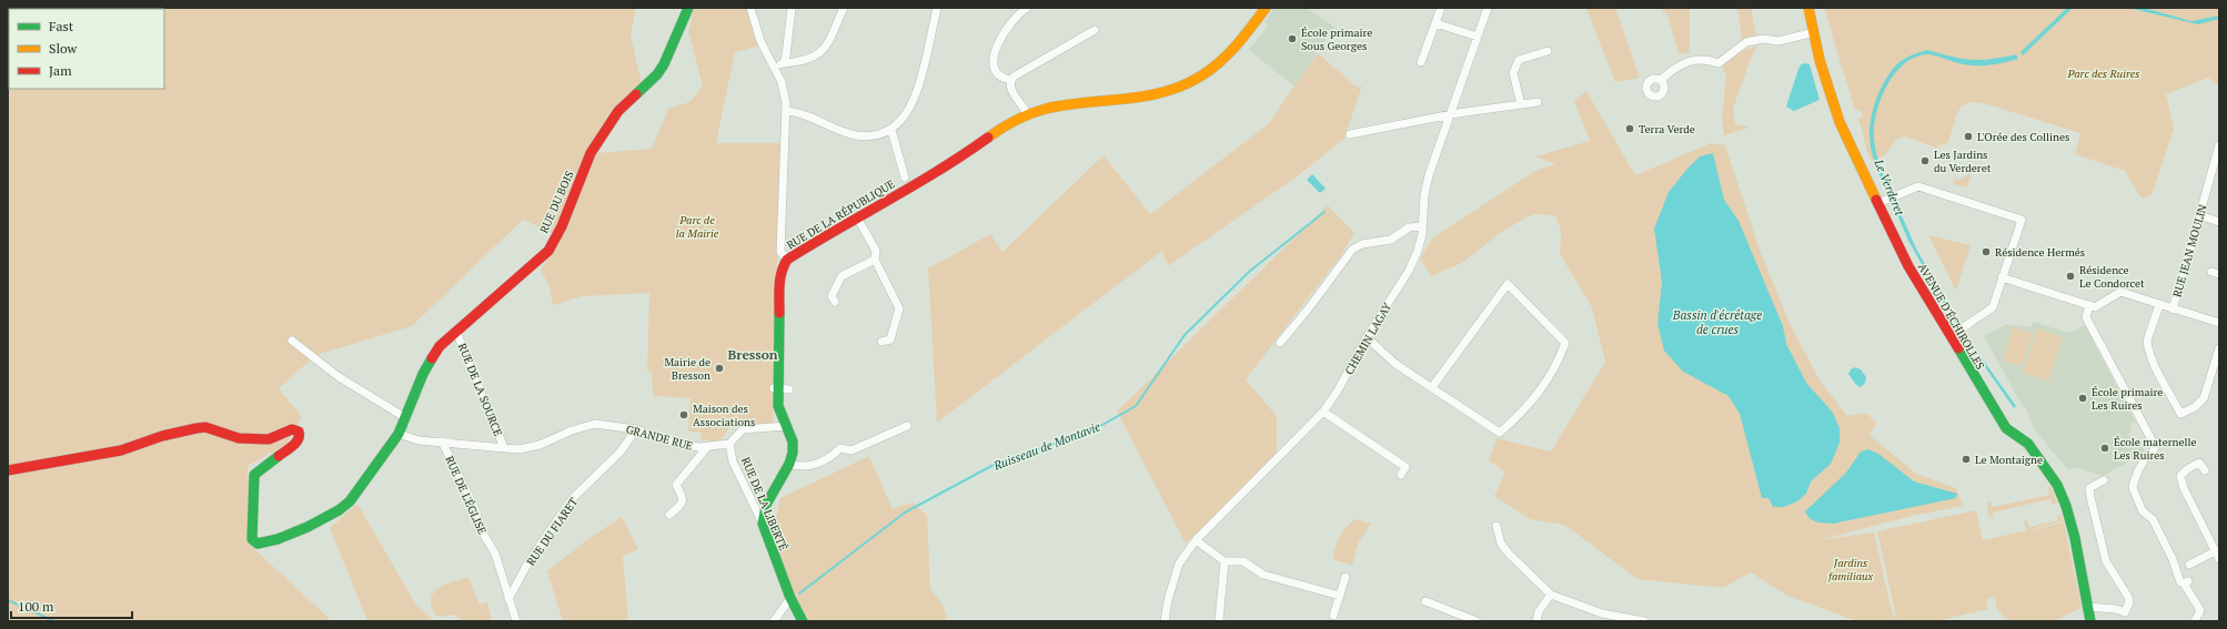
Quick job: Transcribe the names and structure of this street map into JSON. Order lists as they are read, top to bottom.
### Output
{
  "streets": {
    "street": [
      "RUE DU BOIS",
      "RUE DE LA RÉPUBLIQUE",
      "RUE JEAN MOULIN",
      "AVENUE D'ÉCHIROLLES",
      "CHEMIN LAGAY",
      "RUE DE LA SOURCE",
      "GRANDE RUE",
      "RUE DE L'ÉGLISE",
      "RUE DE LA LIBERTÉ",
      "RUE DU FIARET"
    ]
  },
  "crossings": [
    ["RUE DU BOIS", "RUE DE LA SOURCE"],
    ["RUE DU BOIS", "GRANDE RUE"],
    ["RUE DE LA RÉPUBLIQUE", "RUE DE LA LIBERTÉ"],
    ["RUE DE LA SOURCE", "GRANDE RUE"],
    ["GRANDE RUE", "RUE DE L'ÉGLISE"],
    ["GRANDE RUE", "RUE DE LA LIBERTÉ"],
    ["GRANDE RUE", "RUE DU FIARET"],
    ["RUE DE L'ÉGLISE", "RUE DU FIARET"]
  ],
  "districts": ["Bresson"],
  "water": ["Le Verderet", "Bassin d'écrêtage de crues", "Ruisseau de Montavie"],
  "parks": ["Parc des Ruires", "Parc de la Mairie", "Jardins familiaux"],
  "places": [
    "École primaire Sous Georges",
    "Terra Verde",
    "L'Orée des Collines",
    "Les Jardins du Verderet",
    "Résidence Hermés",
    "Résidence Le Condorcet",
    "Mairie de Bresson",
    "École primaire Les Ruires",
    "Maison des Associations",
    "École maternelle Les Ruires",
    "Le Montaigne"
  ],
  "legend": ["Fast", "Slow", "Jam"],
  "scale_bar": "100 m"
}
